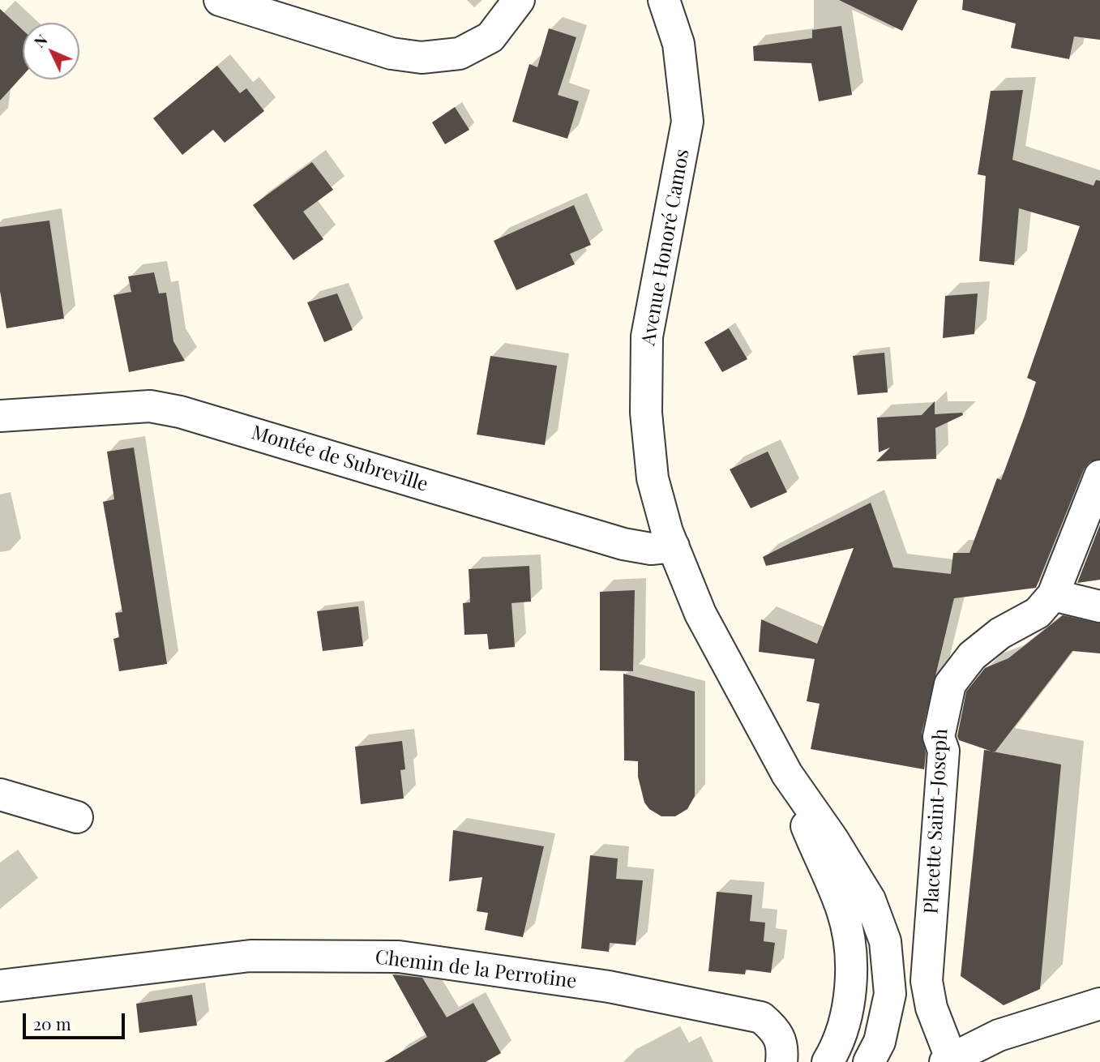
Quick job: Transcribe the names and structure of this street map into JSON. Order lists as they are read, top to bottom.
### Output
{
  "streets": {
    "street": [
      "Avenue Honoré Camos",
      "Montée de Subreville",
      "Placette Saint-Joseph",
      "Chemin de la Perrotine"
    ]
  },
  "crossings": [
    ["Avenue Honoré Camos", "Montée de Subreville"]
  ],
  "scale_bar": "20 m",
  "north": "top left"
}
